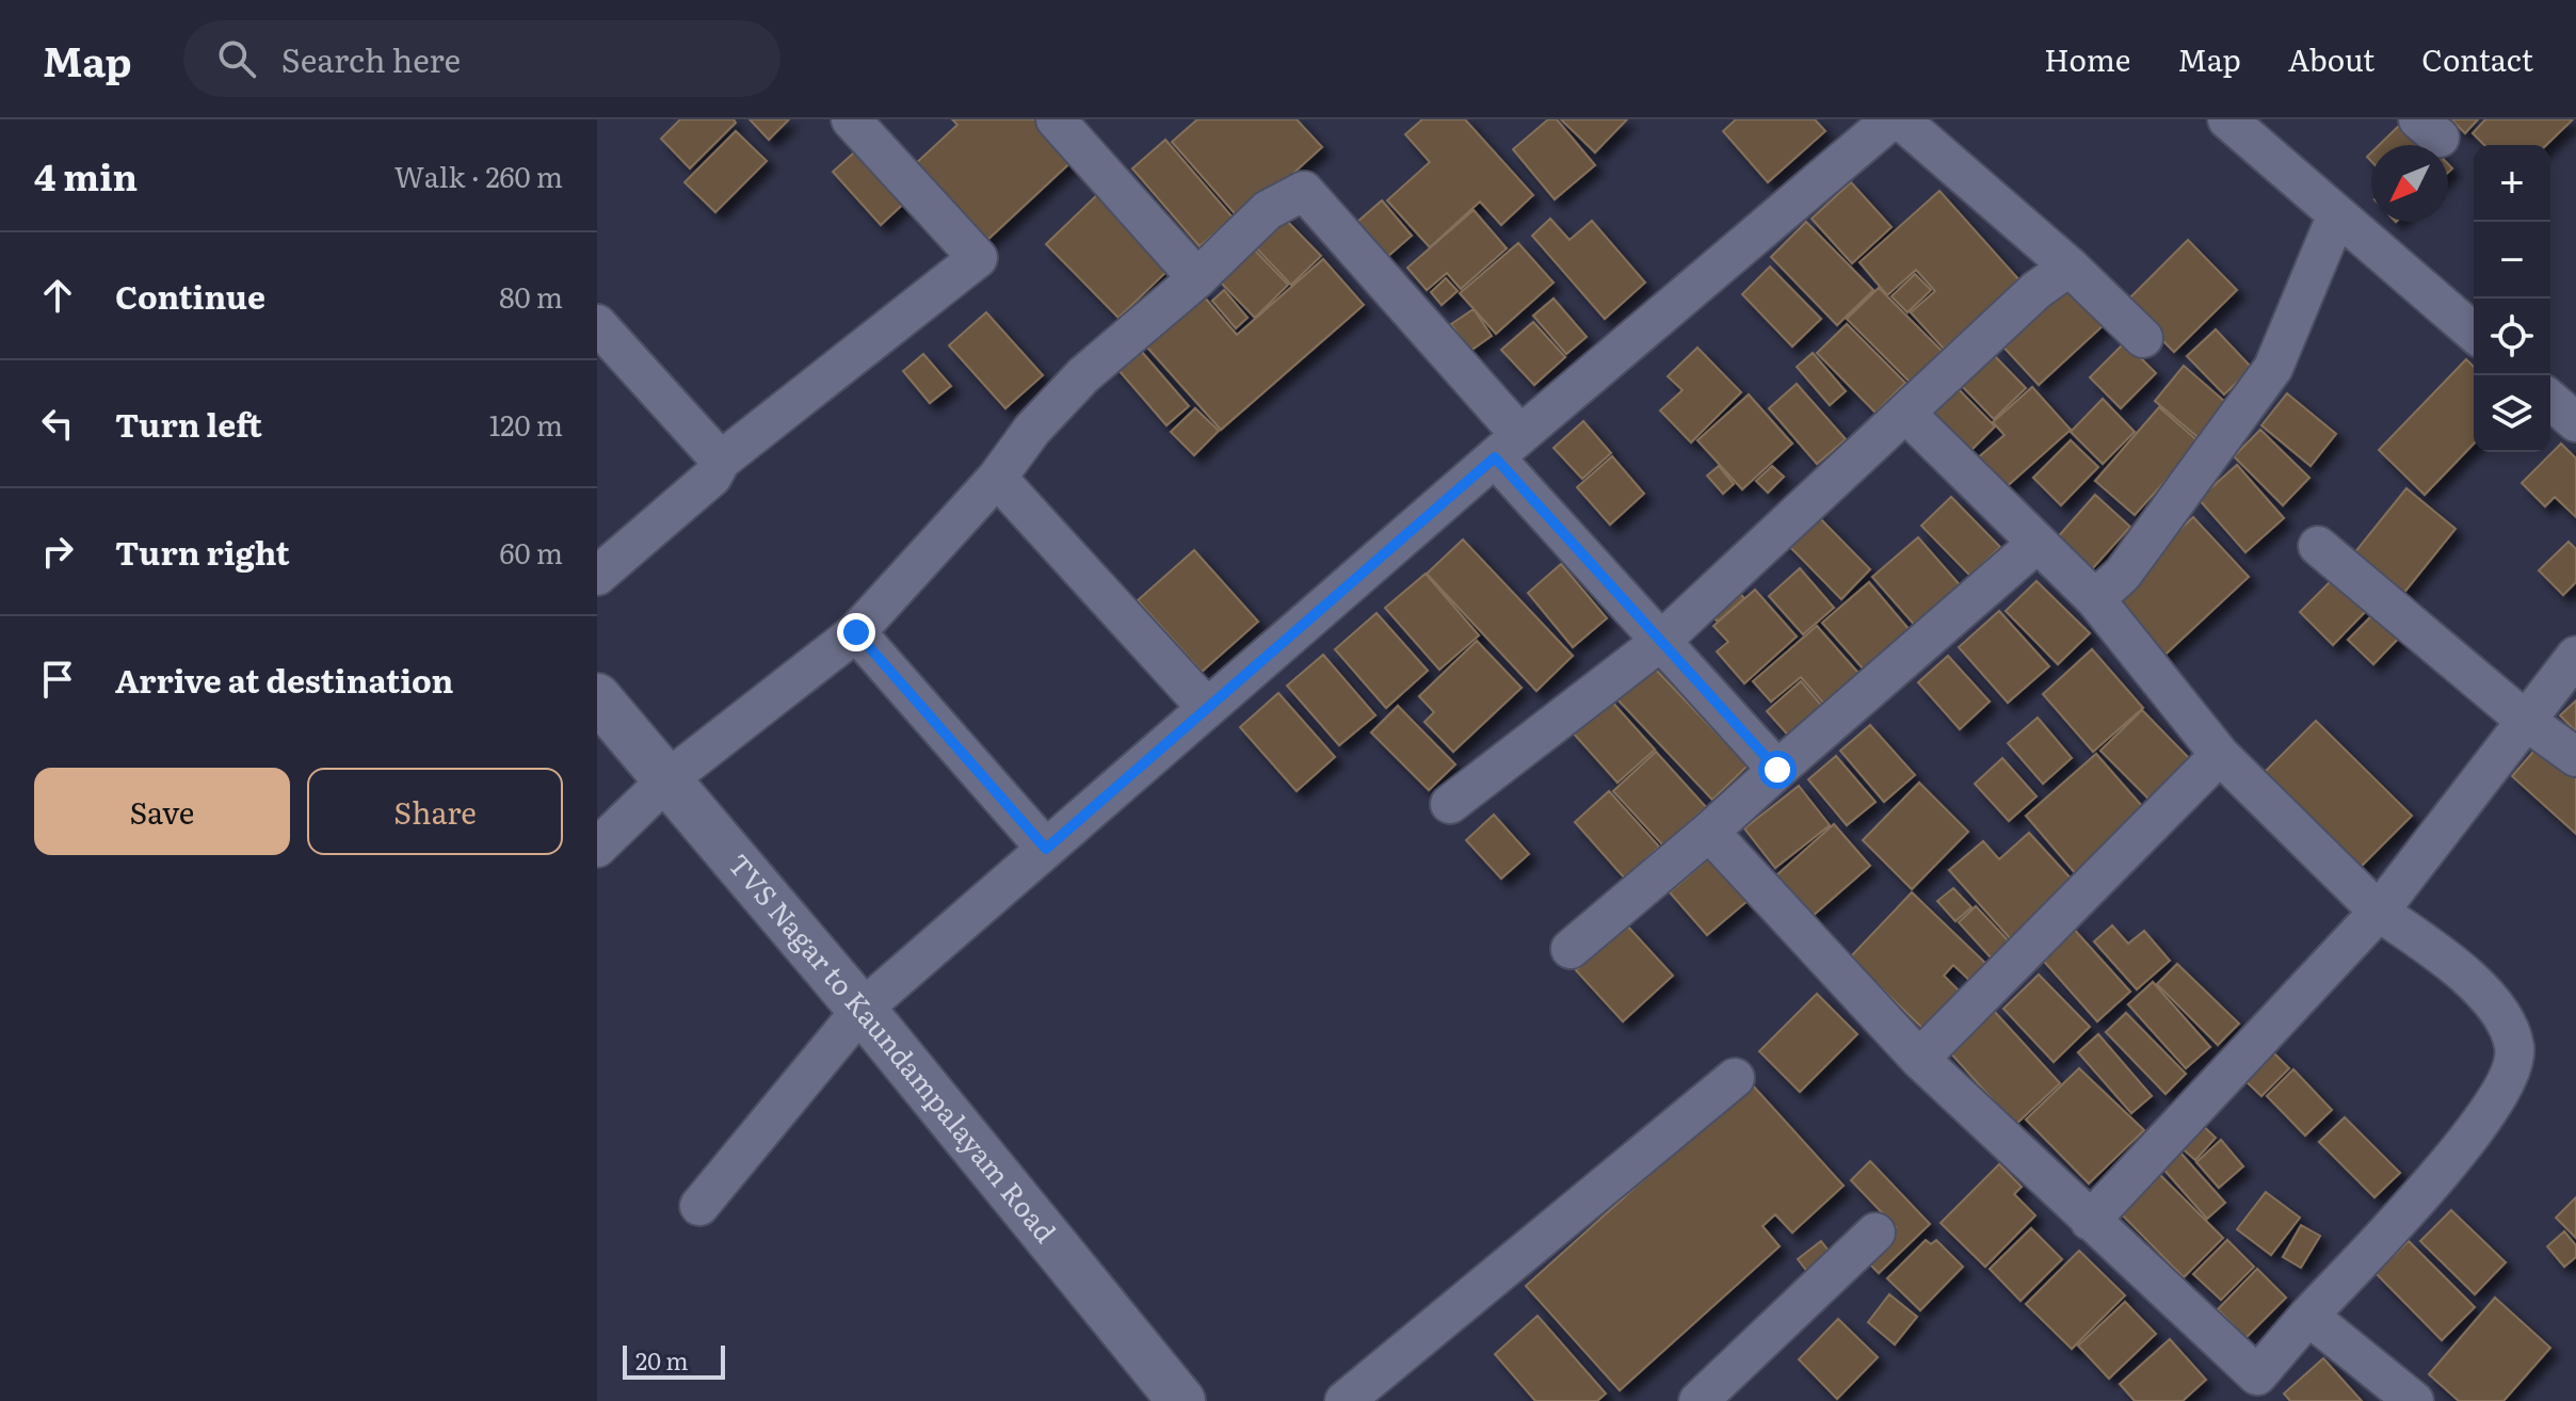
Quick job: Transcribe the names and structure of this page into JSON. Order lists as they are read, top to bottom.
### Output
{
  "streets": {
    "street": ["TVS Nagar to Kaundampalayam Road"]
  },
  "scale_bar": "20 m",
  "north": "bottom left",
  "page": {
    "header": "Map",
    "search": "Search here",
    "nav": [
      "Home",
      "Map",
      "About",
      "Contact"
    ],
    "heading": ["4 min", "Walk · 260 m"],
    "map_buttons": ["+", "−"],
    "list": [
      ["Continue", "80 m"],
      ["Turn left", "120 m"],
      ["Turn right", "60 m"],
      "Arrive at destination"
    ],
    "buttons": ["Save", "Share"],
    "scale": "20 m"
  }
}
